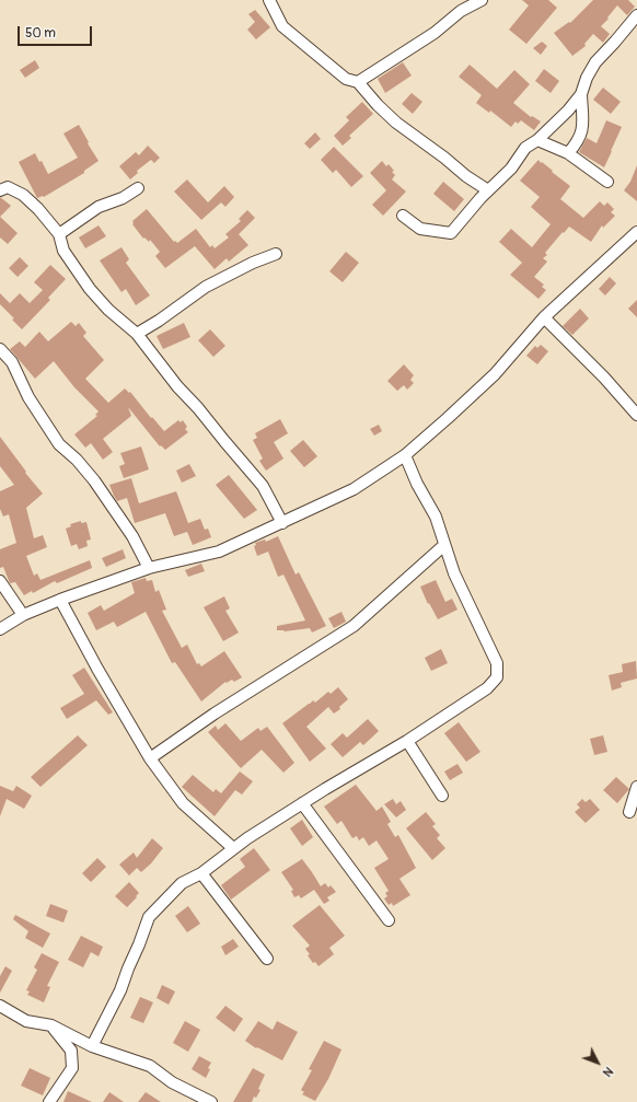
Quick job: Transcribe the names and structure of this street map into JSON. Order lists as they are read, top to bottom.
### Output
{
  "scale_bar": "50 m",
  "north": "bottom right"
}
